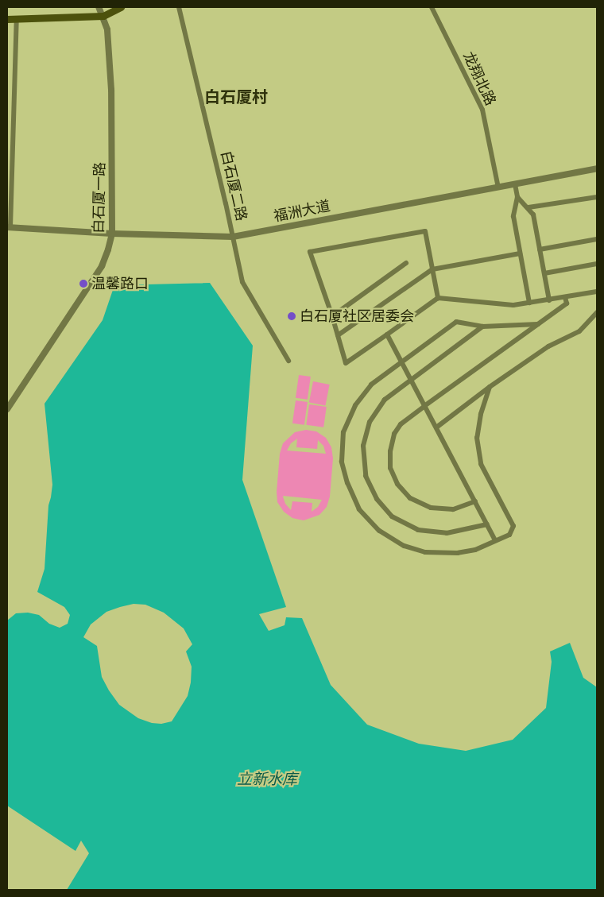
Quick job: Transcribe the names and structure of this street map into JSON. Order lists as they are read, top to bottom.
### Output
{
  "streets": {
    "street": [
      "龙翔北路",
      "白石厦二路",
      "白石厦一路",
      "福洲大道"
    ]
  },
  "crossings": [
    ["龙翔北路", "福洲大道"],
    ["白石厦二路", "福洲大道"],
    ["白石厦一路", "福洲大道"]
  ],
  "districts": ["白石厦村"],
  "water": ["立新水库"],
  "places": ["温馨路口", "白石厦社区居委会"]
}
